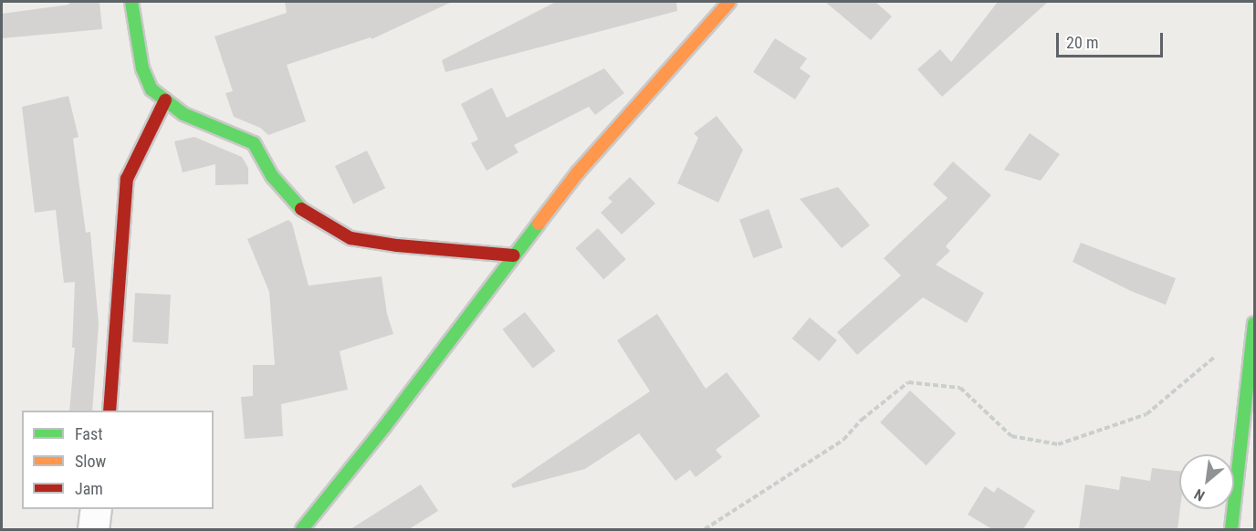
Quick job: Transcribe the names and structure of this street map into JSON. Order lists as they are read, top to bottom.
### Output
{
  "legend": ["Fast", "Slow", "Jam"],
  "scale_bar": "20 m",
  "north": "bottom left"
}
